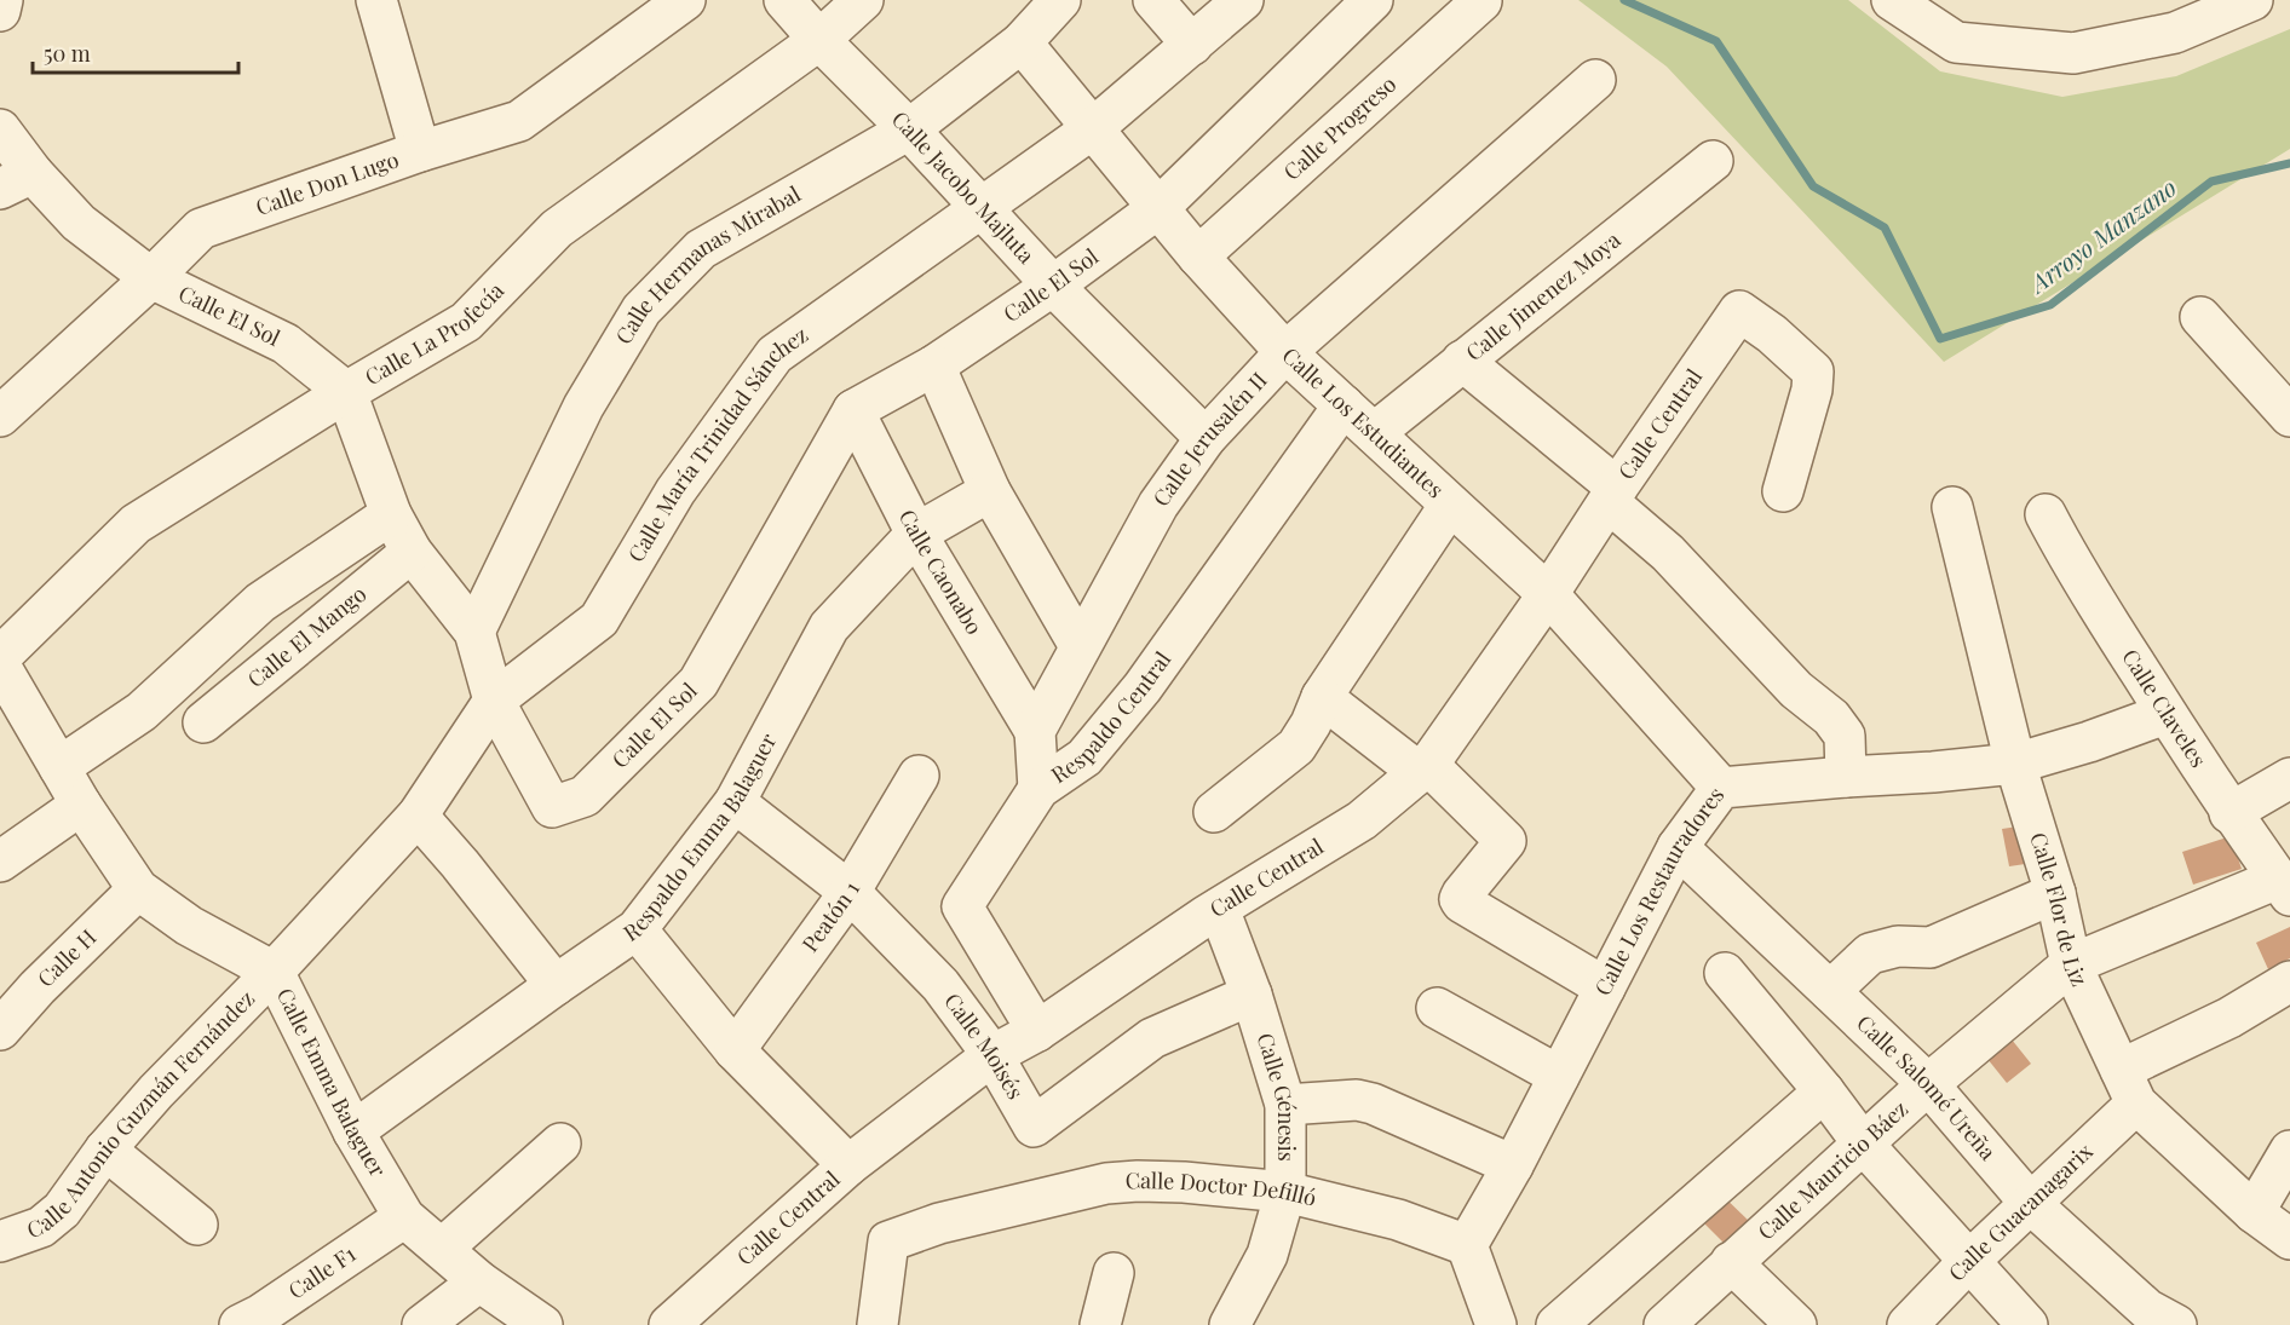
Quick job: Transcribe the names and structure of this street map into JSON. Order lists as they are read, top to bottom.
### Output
{
  "streets": {
    "street": [
      "Calle Progreso",
      "Calle Don Lugo",
      "Calle Jacobo Majluta",
      "Calle Hermanas Mirabal",
      "Calle El Sol",
      "Calle Jimenez Moya",
      "Calle La Profecía",
      "Calle Los Estudiantes",
      "Calle Central",
      "Calle Jerusalén II",
      "Calle María Trinidad Sánchez",
      "Calle Caonabo",
      "Calle El Mango",
      "Calle Claveles",
      "Respaldo Central",
      "Respaldo Emma Balaguer",
      "Calle Los Restauradores",
      "Calle Flor de Liz",
      "Peatón 1",
      "Calle H",
      "Calle Moisés",
      "Calle Emma Balaguer",
      "Calle Salomé Ureña",
      "Calle Génesis",
      "Calle Antonio Guzmán Fernández",
      "Calle Mauricio Báez",
      "Calle Doctor Defilló",
      "Calle Guacanagarix",
      "Calle F1"
    ]
  },
  "crossings": [
    ["Calle Progreso", "Calle Los Estudiantes"],
    ["Calle Don Lugo", "Calle El Sol"],
    ["Calle Jacobo Majluta", "Calle Hermanas Mirabal"],
    ["Calle Jacobo Majluta", "Calle El Sol"],
    ["Calle Jacobo Majluta", "Calle La Profecía"],
    ["Calle Jacobo Majluta", "Calle Jerusalén II"],
    ["Calle Jacobo Majluta", "Calle María Trinidad Sánchez"],
    ["Calle Hermanas Mirabal", "Calle El Sol"],
    ["Calle Hermanas Mirabal", "Calle Los Estudiantes"],
    ["Calle El Sol", "Calle La Profecía"],
    ["Calle El Sol", "Calle Los Estudiantes"],
    ["Calle El Sol", "Calle María Trinidad Sánchez"],
    ["Calle El Sol", "Calle Caonabo"],
    ["Calle El Sol", "Calle El Mango"],
    ["Calle Jimenez Moya", "Calle Los Estudiantes"],
    ["Calle Los Estudiantes", "Calle Central"],
    ["Calle Los Estudiantes", "Calle Jerusalén II"],
    ["Calle Los Estudiantes", "Calle María Trinidad Sánchez"],
    ["Calle Los Estudiantes", "Respaldo Central"],
    ["Calle Los Estudiantes", "Calle Los Restauradores"],
    ["Calle Central", "Respaldo Central"],
    ["Calle Central", "Calle Moisés"],
    ["Calle Central", "Calle Génesis"],
    ["Calle Jerusalén II", "Calle Caonabo"],
    ["Calle María Trinidad Sánchez", "Calle Emma Balaguer"],
    ["Calle María Trinidad Sánchez", "Calle Antonio Guzmán Fernández"],
    ["Calle Caonabo", "Respaldo Emma Balaguer"],
    ["Calle Claveles", "Calle Los Restauradores"],
    ["Calle Claveles", "Calle Mauricio Báez"],
    ["Respaldo Emma Balaguer", "Calle Moisés"],
    ["Respaldo Emma Balaguer", "Calle Emma Balaguer"],
    ["Calle Los Restauradores", "Calle Flor de Liz"],
    ["Calle Los Restauradores", "Calle Salomé Ureña"],
    ["Calle Los Restauradores", "Calle Doctor Defilló"],
    ["Calle Flor de Liz", "Calle Mauricio Báez"],
    ["Calle Flor de Liz", "Calle Guacanagarix"],
    ["Peatón 1", "Calle Moisés"],
    ["Calle H", "Calle Emma Balaguer"],
    ["Calle Moisés", "Calle Génesis"],
    ["Calle Emma Balaguer", "Calle Antonio Guzmán Fernández"],
    ["Calle Emma Balaguer", "Calle F1"],
    ["Calle Salomé Ureña", "Calle Mauricio Báez"],
    ["Calle Salomé Ureña", "Calle Guacanagarix"],
    ["Calle Génesis", "Calle Doctor Defilló"]
  ],
  "water": ["Arroyo Manzano"],
  "scale_bar": "50 m"
}
